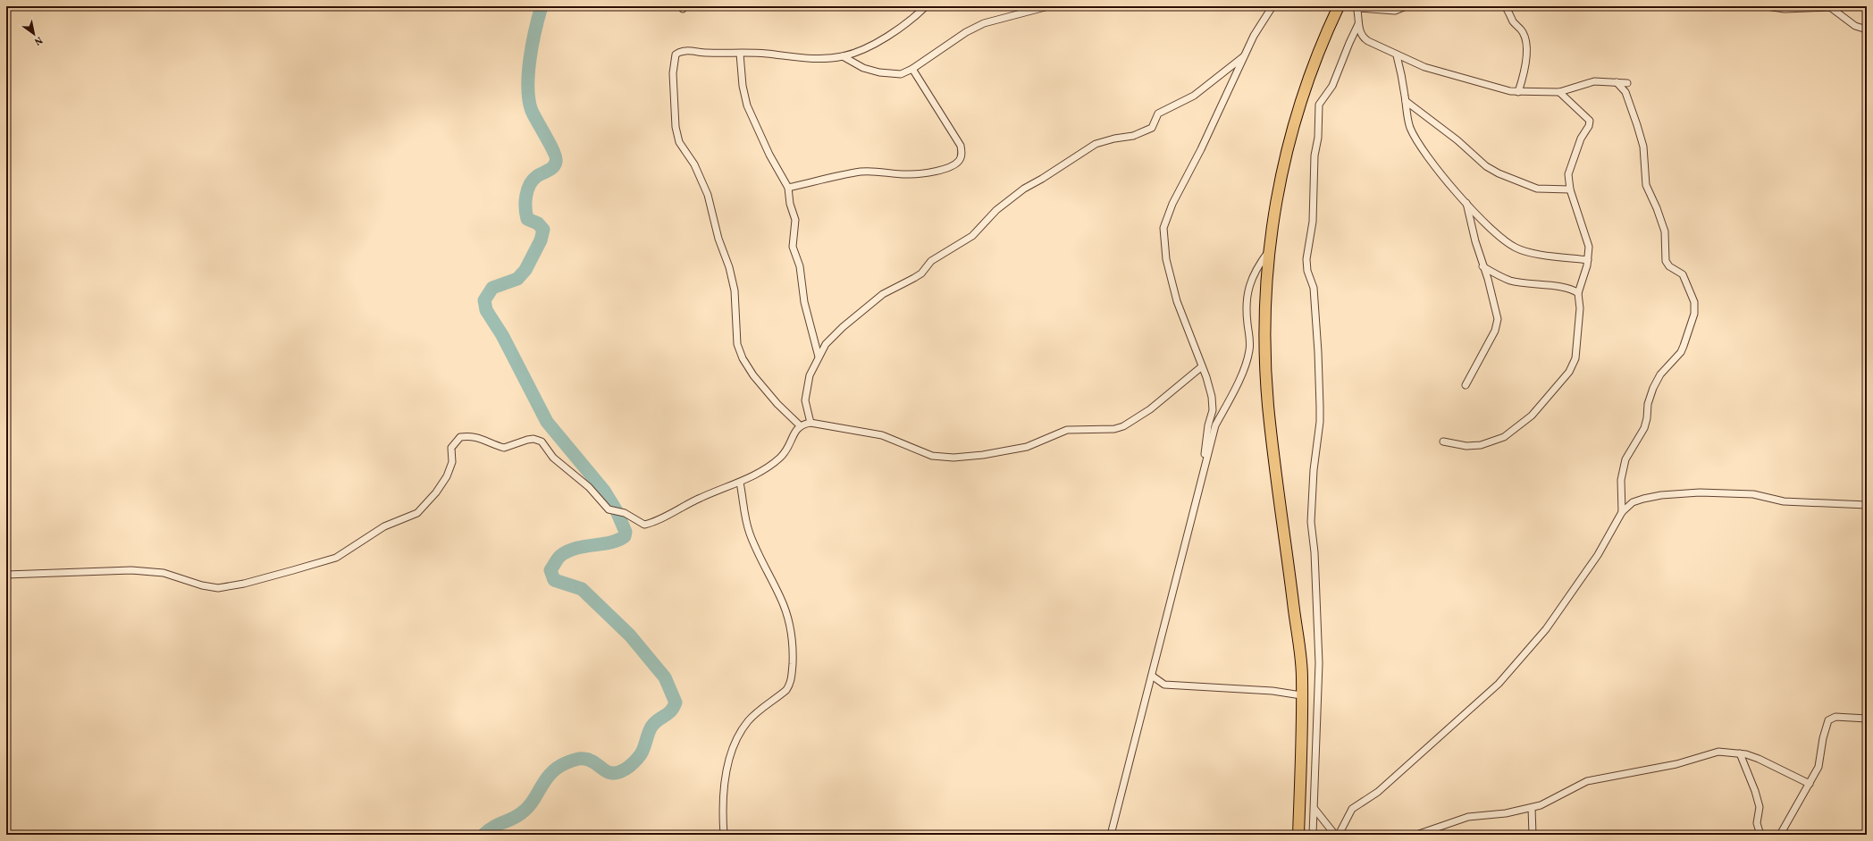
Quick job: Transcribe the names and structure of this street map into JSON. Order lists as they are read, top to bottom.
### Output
{
  "north": "bottom right"
}
